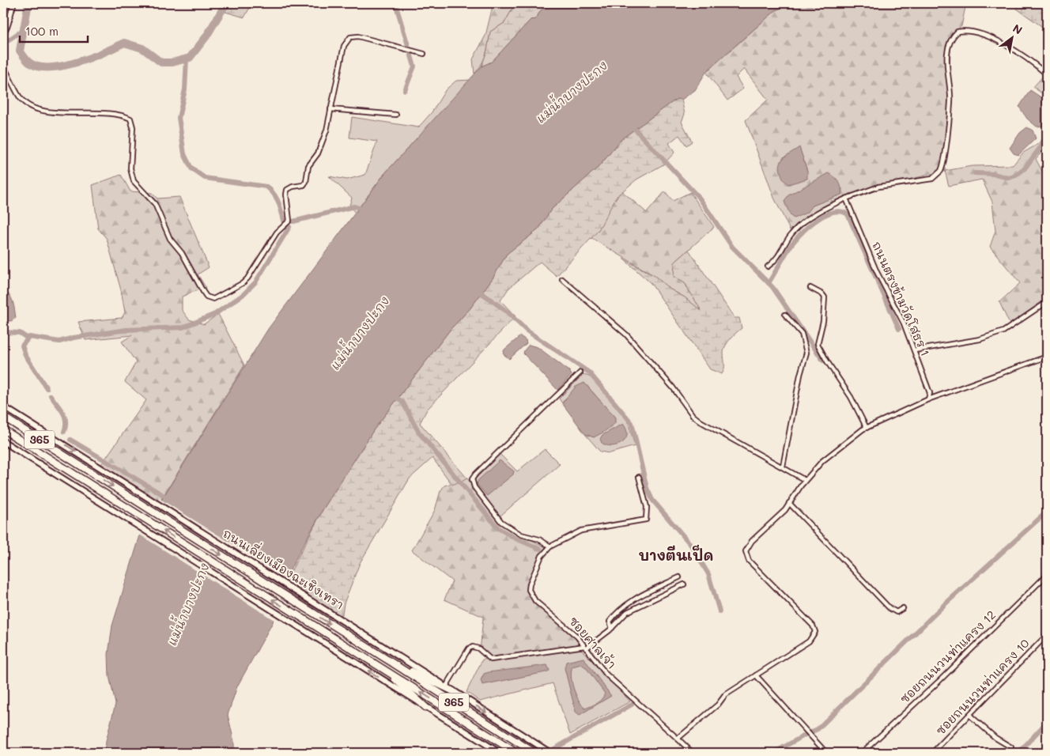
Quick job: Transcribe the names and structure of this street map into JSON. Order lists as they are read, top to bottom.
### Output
{
  "streets": {
    "highway": ["365", "ถนนเลี่ยงเมืองฉะเชิงเทรา"],
    "street": [
      "ถนนตรงข้ามวัดโสธร 1",
      "ซอยศาลเจ้า",
      "ซอยถนนวนท่าแครง 12",
      "ซอยถนนวนท่าแครง 10"
    ]
  },
  "districts": ["บางตีนเป็ด"],
  "water": ["แม่น้ำบางปะกง"],
  "scale_bar": "100 m",
  "north": "top right"
}
